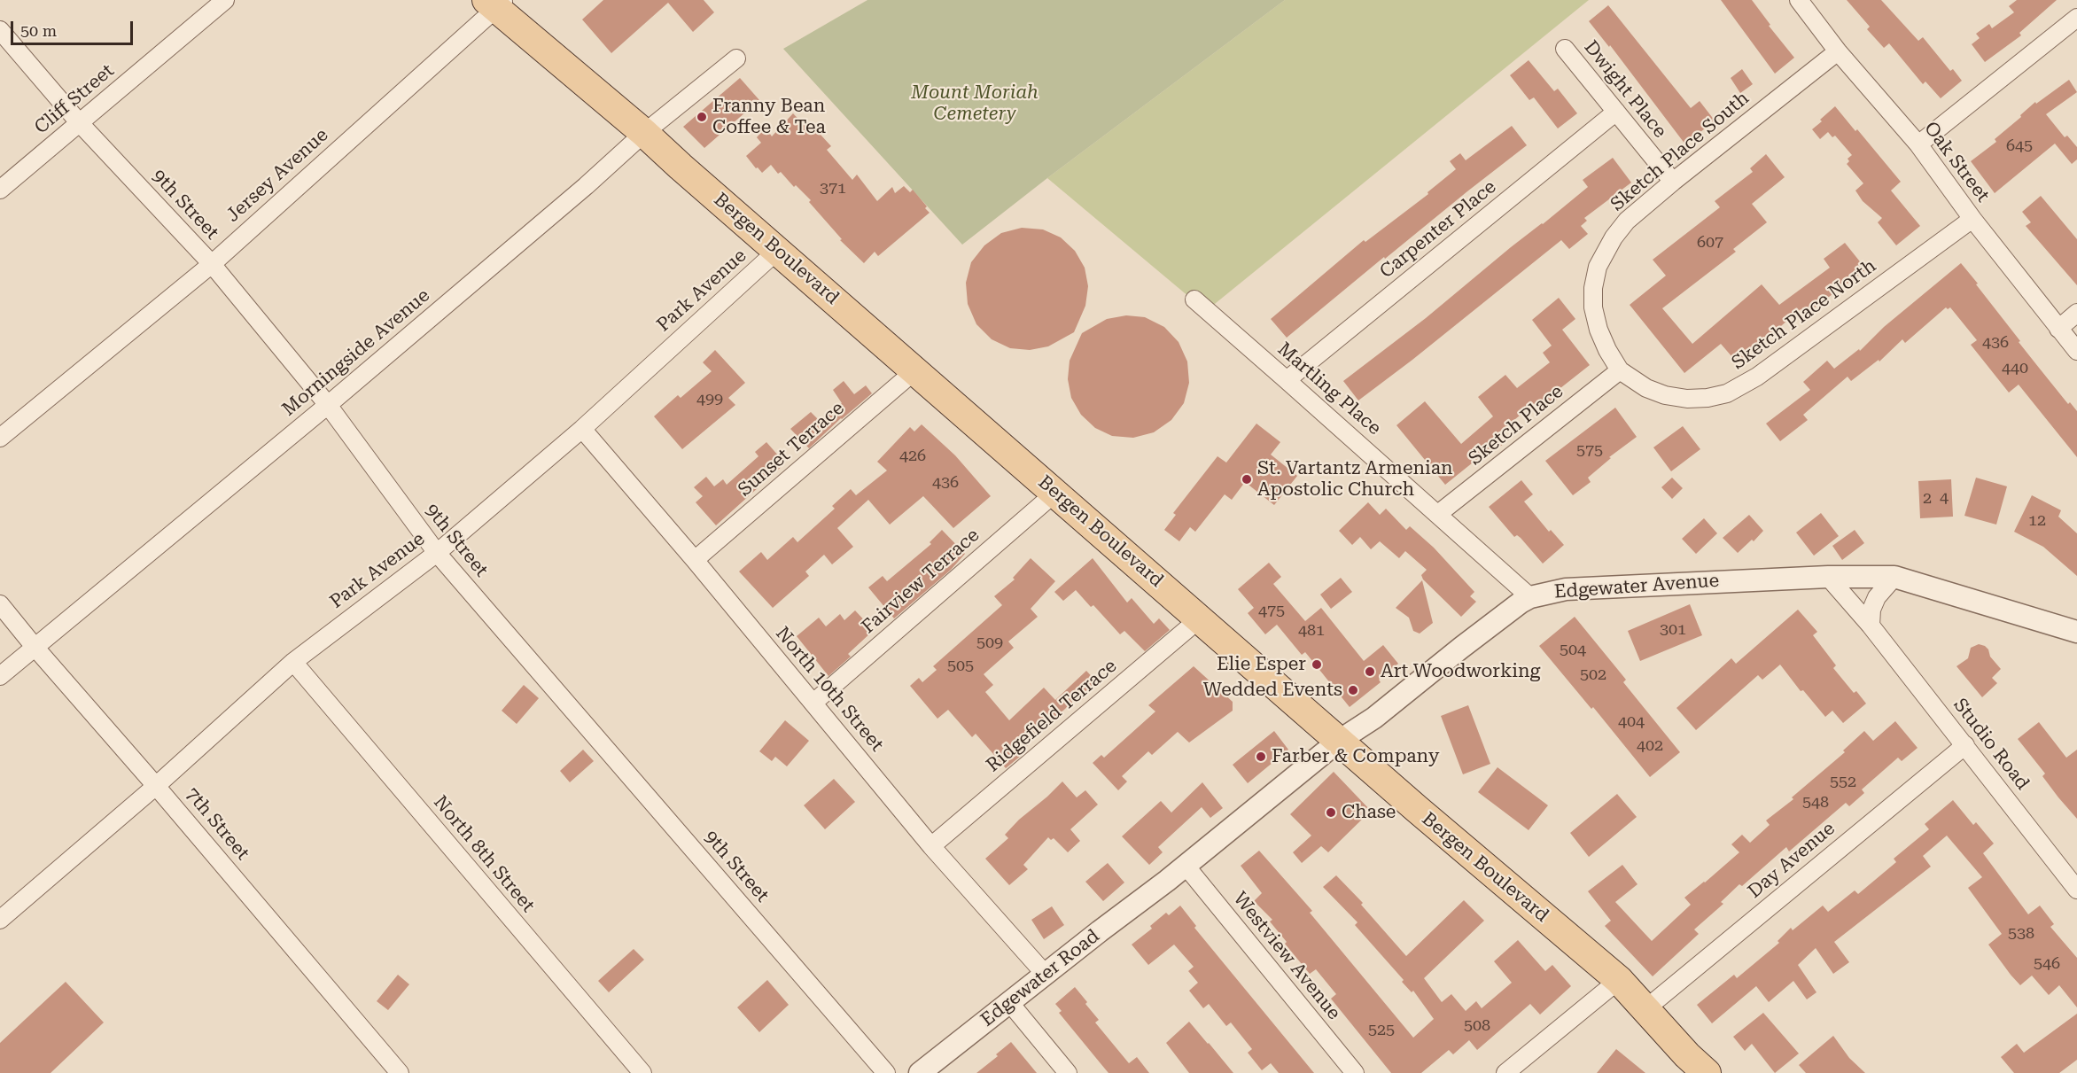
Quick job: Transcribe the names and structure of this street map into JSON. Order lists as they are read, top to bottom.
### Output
{
  "streets": {
    "main road": ["Bergen Boulevard"],
    "street": [
      "Dwight Place",
      "Cliff Street",
      "Sketch Place South",
      "Oak Street",
      "Jersey Avenue",
      "9th Street",
      "Carpenter Place",
      "Park Avenue",
      "Sketch Place North",
      "Morningside Avenue",
      "Martling Place",
      "Sketch Place",
      "Sunset Terrace",
      "Fairview Terrace",
      "Edgewater Avenue",
      "North 10th Street",
      "Ridgefield Terrace",
      "Studio Road",
      "7th Street",
      "North 8th Street",
      "Day Avenue",
      "Westview Avenue",
      "Edgewater Road"
    ]
  },
  "crossings": [
    ["Dwight Place", "Sketch Place South"],
    ["Dwight Place", "Carpenter Place"],
    ["Cliff Street", "9th Street"],
    ["Sketch Place South", "Oak Street"],
    ["Sketch Place South", "Sketch Place North"],
    ["Sketch Place South", "Sketch Place"],
    ["Oak Street", "Sketch Place North"],
    ["Jersey Avenue", "9th Street"],
    ["Jersey Avenue", "Bergen Boulevard"],
    ["9th Street", "Park Avenue"],
    ["9th Street", "Morningside Avenue"],
    ["Carpenter Place", "Martling Place"],
    ["Bergen Boulevard", "Park Avenue"],
    ["Bergen Boulevard", "Morningside Avenue"],
    ["Bergen Boulevard", "Sunset Terrace"],
    ["Bergen Boulevard", "Fairview Terrace"],
    ["Bergen Boulevard", "Edgewater Avenue"],
    ["Bergen Boulevard", "Ridgefield Terrace"],
    ["Bergen Boulevard", "Day Avenue"],
    ["Park Avenue", "North 10th Street"],
    ["Park Avenue", "7th Street"],
    ["Park Avenue", "North 8th Street"],
    ["Sketch Place North", "Sketch Place"],
    ["Morningside Avenue", "7th Street"],
    ["Martling Place", "Sketch Place"],
    ["Martling Place", "Edgewater Avenue"],
    ["Sunset Terrace", "North 10th Street"],
    ["Fairview Terrace", "North 10th Street"],
    ["Edgewater Avenue", "Studio Road"],
    ["Edgewater Avenue", "Westview Avenue"],
    ["Edgewater Avenue", "Edgewater Road"],
    ["North 10th Street", "Ridgefield Terrace"],
    ["North 10th Street", "Edgewater Road"],
    ["Studio Road", "Day Avenue"]
  ],
  "parks": ["Mount Moriah Cemetery"],
  "places": [
    "Franny Bean Coffee & Tea",
    "St. Vartantz Armenian Apostolic Church",
    "Elie Esper",
    "Art Woodworking",
    "Wedded Events",
    "Farber & Company",
    "Chase"
  ],
  "house_numbers": [
    "645",
    "371",
    "607",
    "436",
    "440",
    "499",
    "575",
    "426",
    "436",
    "4",
    "2",
    "12",
    "475",
    "301",
    "481",
    "509",
    "504",
    "505",
    "502",
    "404",
    "402",
    "552",
    "548",
    "538",
    "546",
    "508",
    "525"
  ],
  "scale_bar": "50 m"
}
